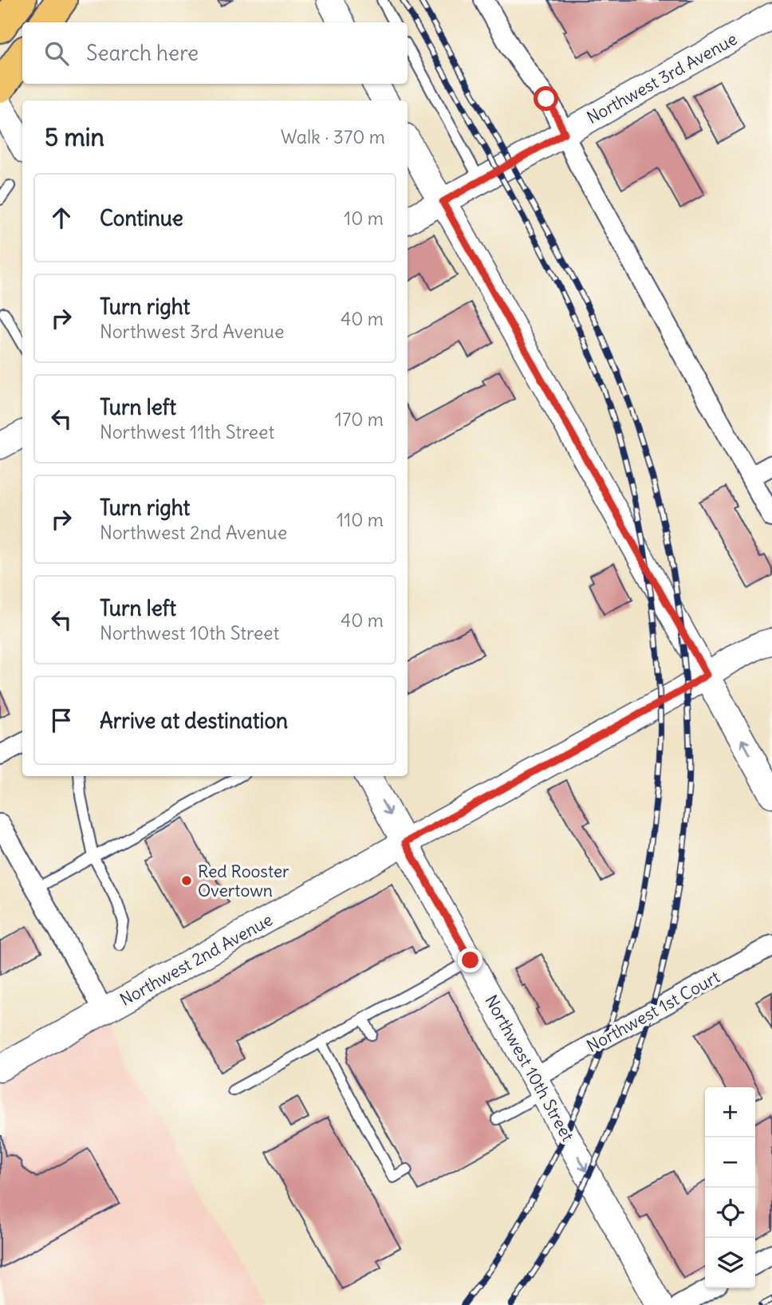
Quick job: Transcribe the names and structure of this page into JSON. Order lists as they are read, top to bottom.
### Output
{
  "streets": {
    "street": [
      "Northwest 3rd Avenue",
      "Northwest 2nd Avenue",
      "Northwest 1st Court",
      "Northwest 10th Street"
    ]
  },
  "crossings": [
    ["Northwest 2nd Avenue", "Northwest 10th Street"],
    ["Northwest 1st Court", "Northwest 10th Street"]
  ],
  "one_way": ["Northwest 10th Street"],
  "places": ["Red Rooster Overtown"],
  "page": {
    "search": "Search here",
    "heading": ["5 min", "Walk · 370 m"],
    "list": [
      ["Continue", "10 m"],
      ["Turn right", "Northwest 3rd Avenue", "40 m"],
      ["Turn left", "Northwest 11th Street", "170 m"],
      ["Turn right", "Northwest 2nd Avenue", "110 m"],
      ["Turn left", "Northwest 10th Street", "40 m"],
      "Arrive at destination"
    ],
    "map_buttons": ["+", "−"]
  }
}
